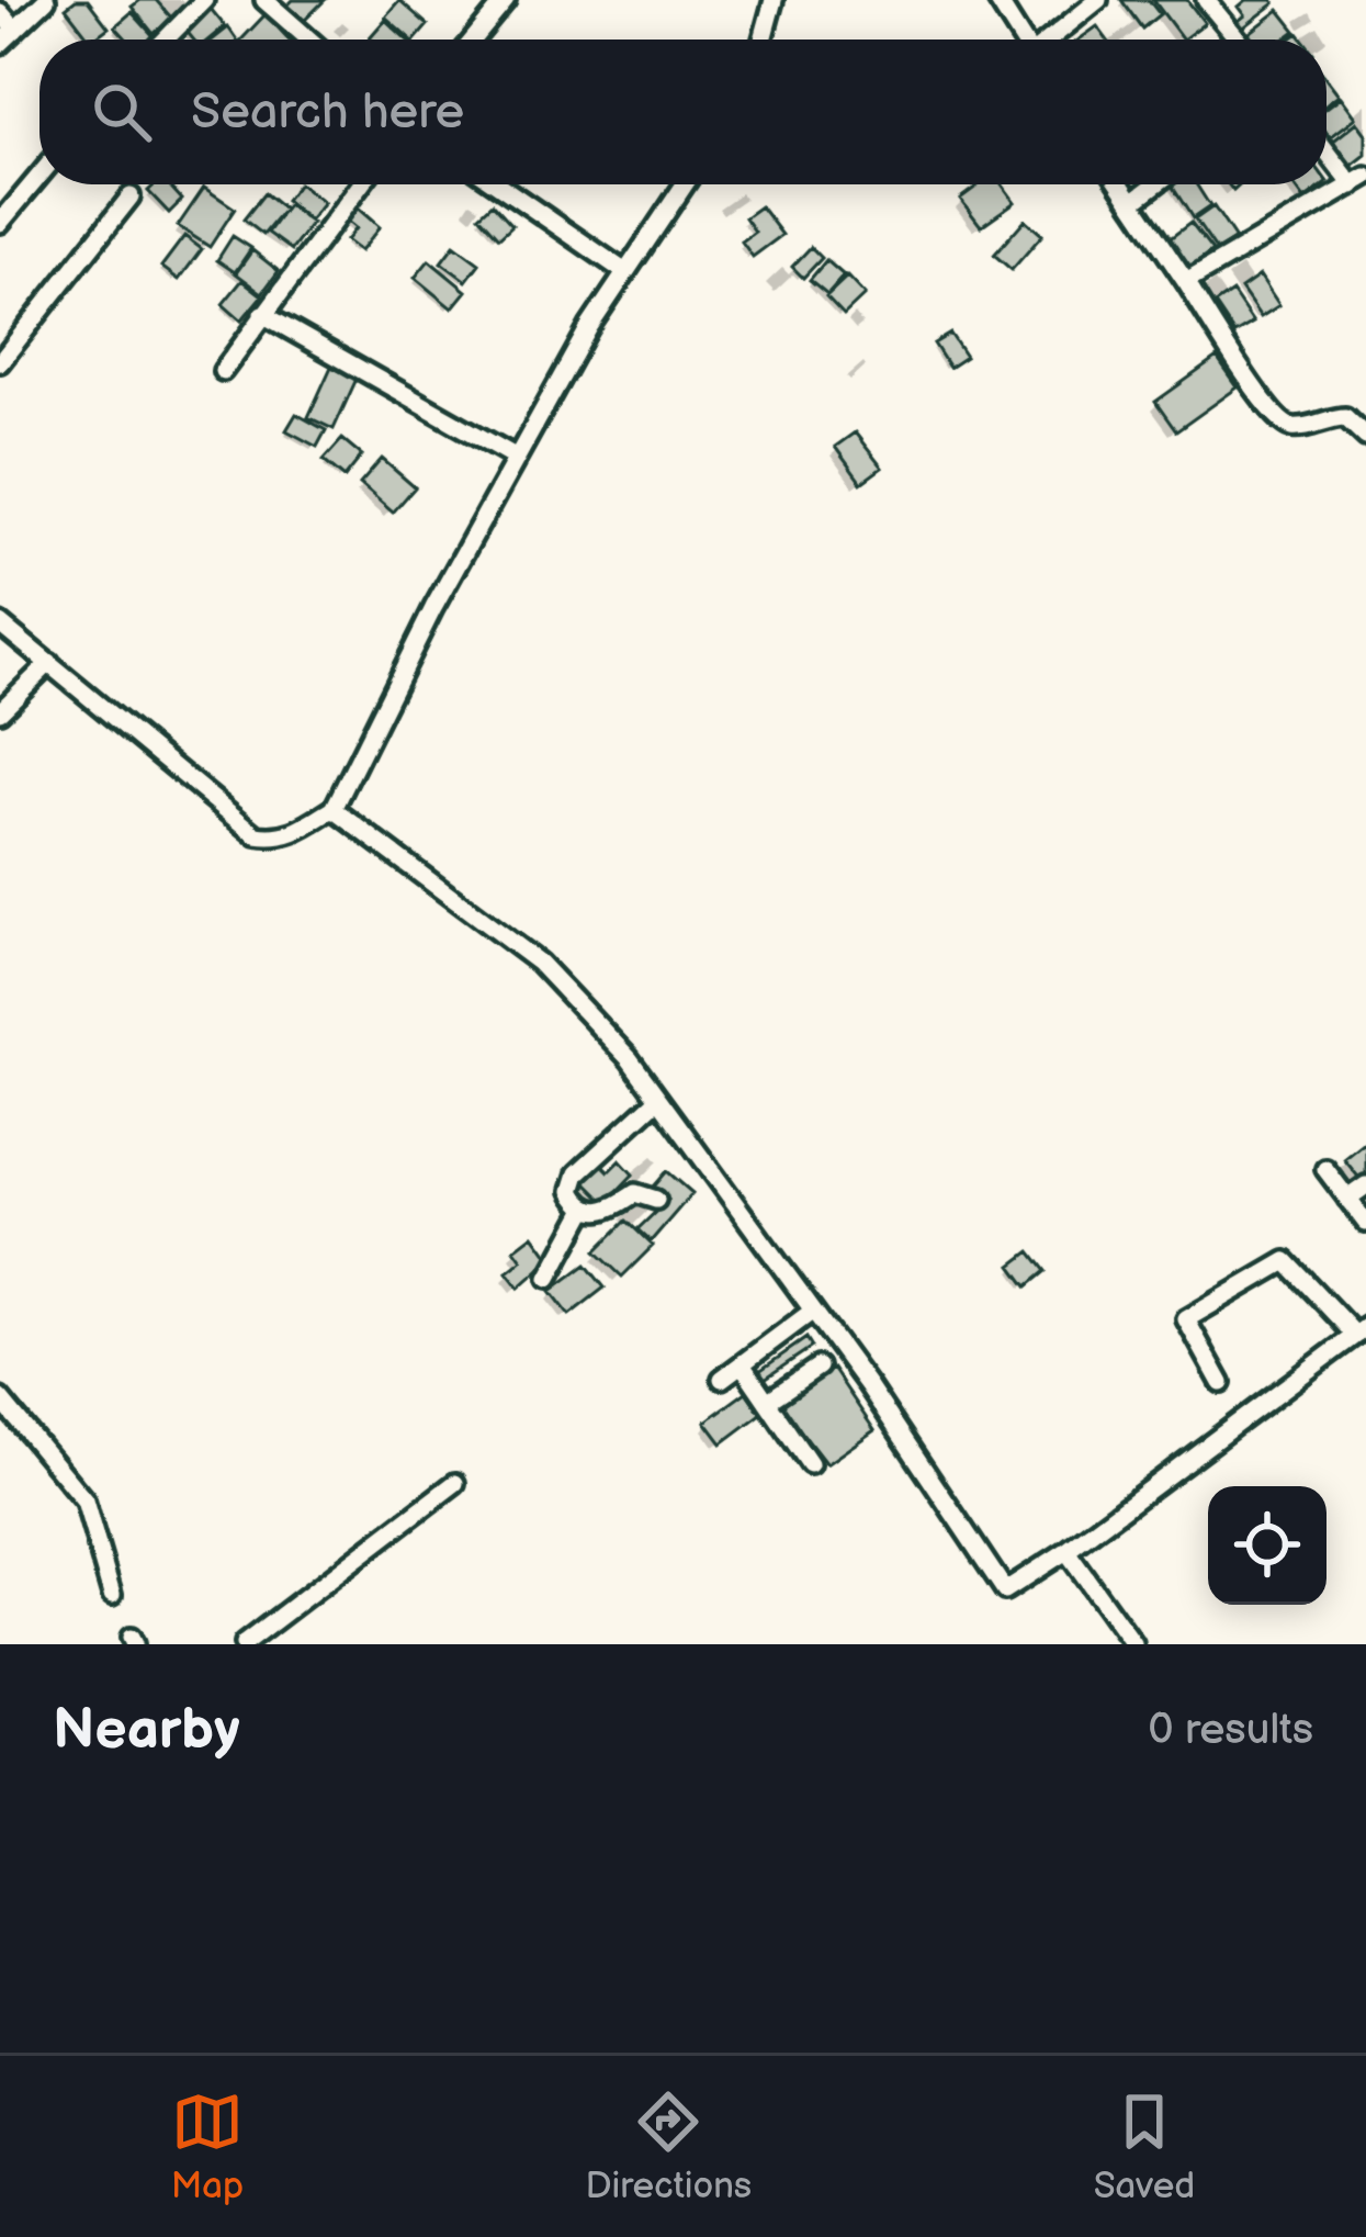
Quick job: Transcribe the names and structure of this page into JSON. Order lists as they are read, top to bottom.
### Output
{
  "page": {
    "search": "Search here",
    "heading": ["Nearby", "0 results"],
    "nav": ["Map", "Directions", "Saved"]
  }
}
